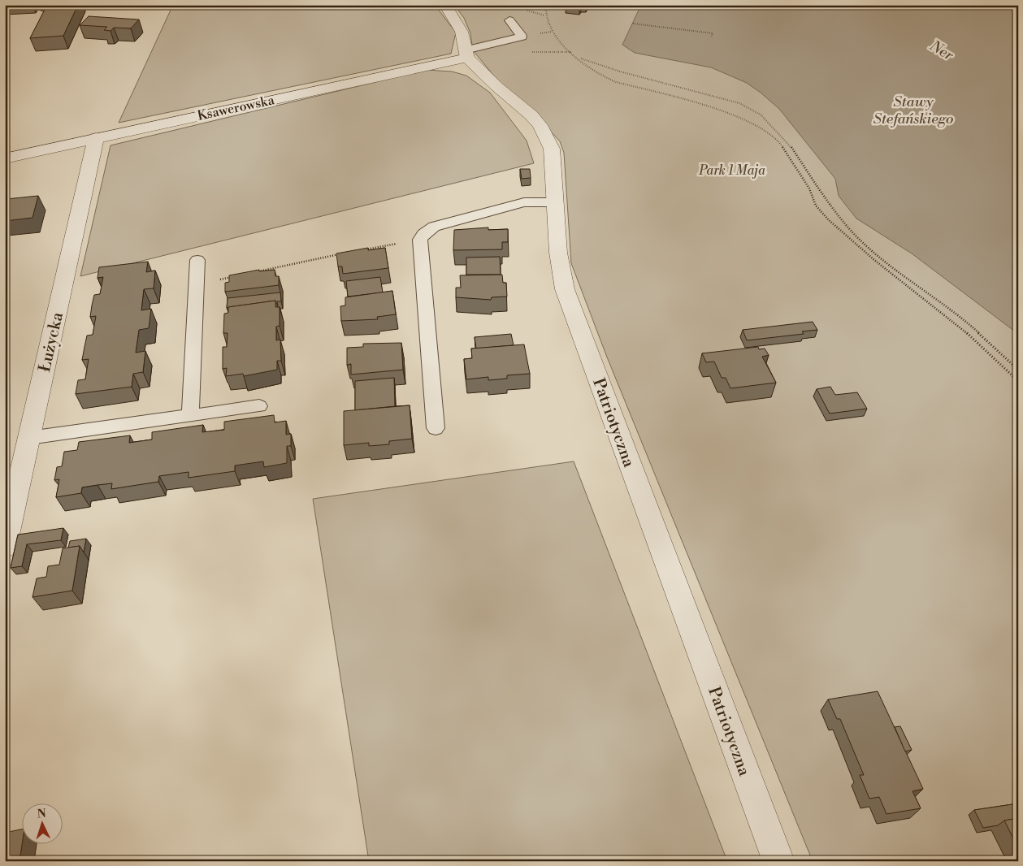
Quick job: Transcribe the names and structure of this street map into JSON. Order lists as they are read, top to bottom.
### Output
{
  "streets": {
    "street": ["Ksawerowska", "Łużycka", "Patriotyczna"]
  },
  "crossings": [
    ["Ksawerowska", "Łużycka"],
    ["Ksawerowska", "Patriotyczna"]
  ],
  "water": ["Ner", "Stawy Stefańskiego"],
  "parks": ["Park 1 Maja"],
  "north": "top"
}
